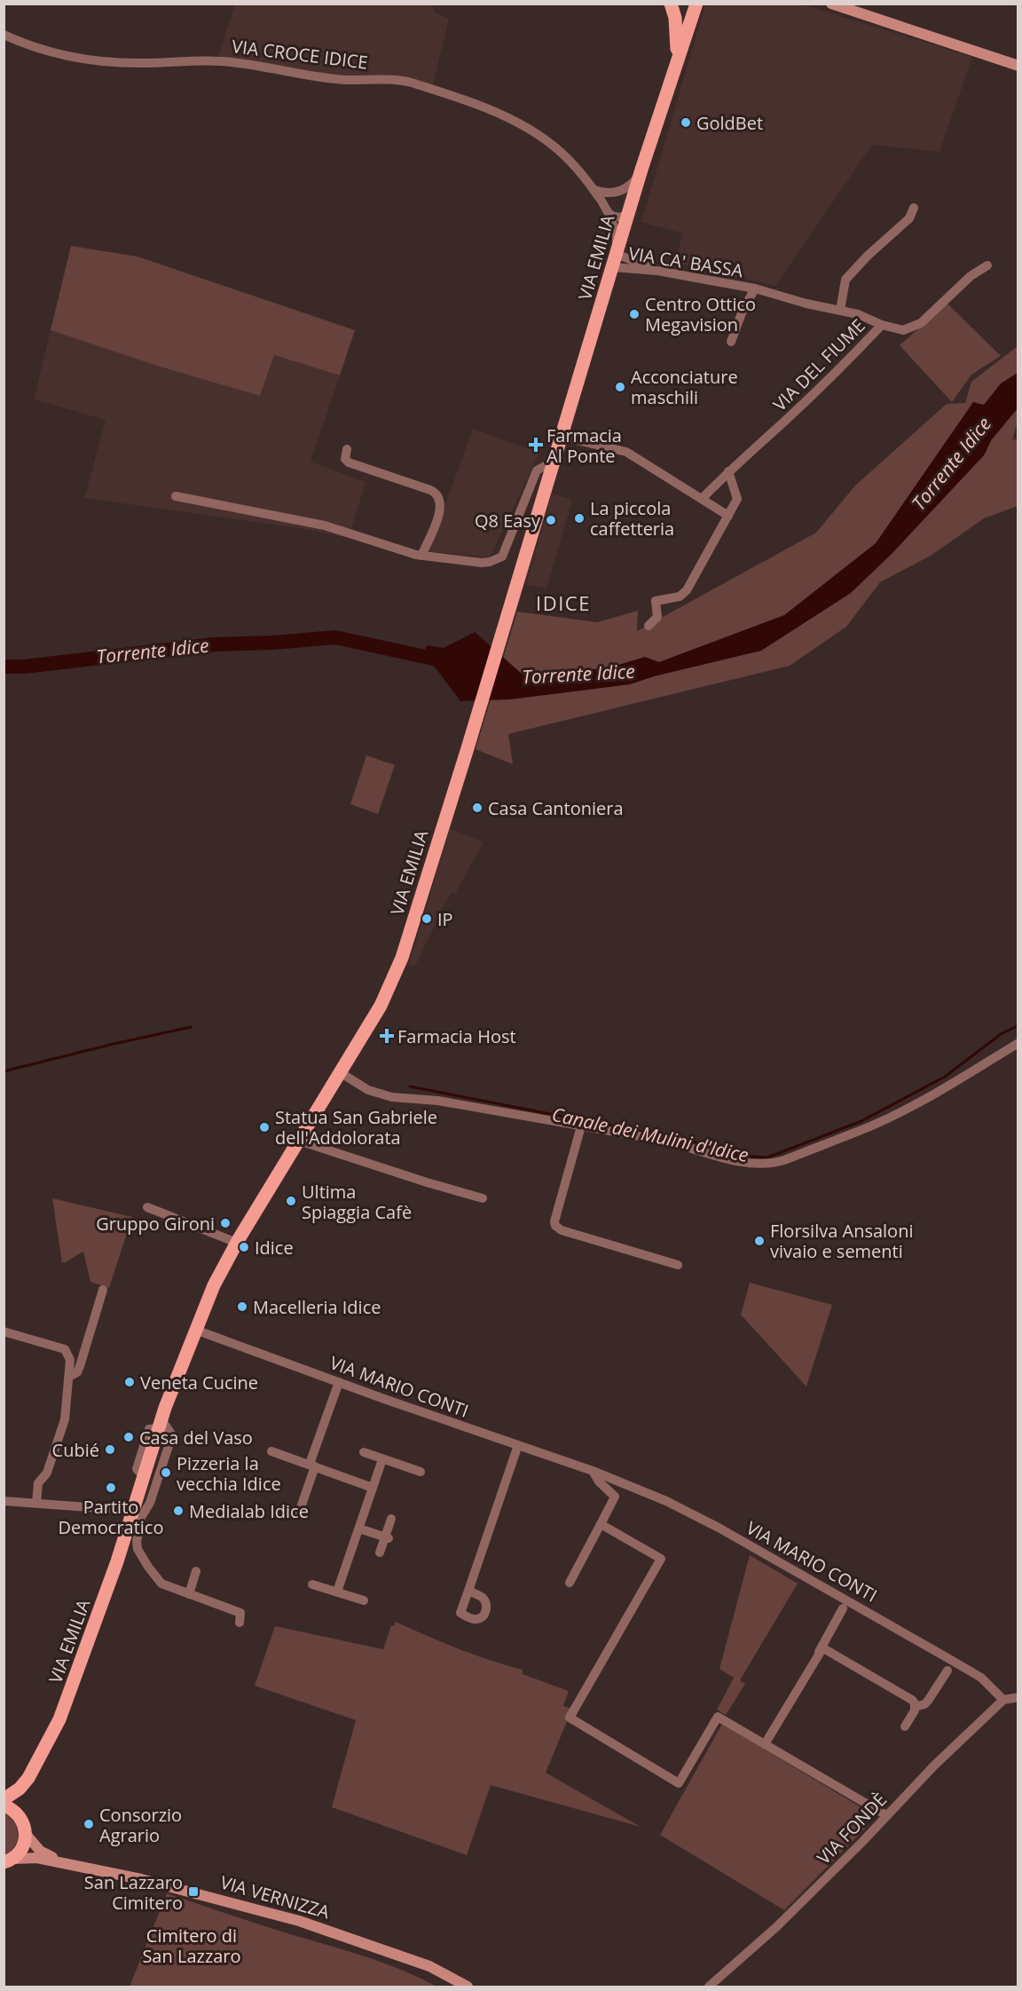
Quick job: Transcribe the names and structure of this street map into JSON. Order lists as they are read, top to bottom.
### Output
{
  "streets": {
    "main road": ["VIA EMILIA"],
    "street": [
      "VIA CROCE IDICE",
      "VIA CA' BASSA",
      "VIA DEL FIUME",
      "VIA MARIO CONTI",
      "VIA FONDÈ",
      "VIA VERNIZZA"
    ]
  },
  "crossings": [
    ["VIA CROCE IDICE", "VIA EMILIA"],
    ["VIA CROCE IDICE", "VIA CA' BASSA"],
    ["VIA EMILIA", "VIA CA' BASSA"],
    ["VIA EMILIA", "VIA MARIO CONTI"],
    ["VIA EMILIA", "VIA VERNIZZA"],
    ["VIA CA' BASSA", "VIA DEL FIUME"],
    ["VIA MARIO CONTI", "VIA FONDÈ"]
  ],
  "districts": ["IDICE"],
  "water": ["Torrente Idice", "Canale dei Mulini d'Idice"],
  "parks": ["Cimitero di San Lazzaro"],
  "places": {
    "other": [
      "GoldBet",
      "Centro Ottico Megavision",
      "Acconciature maschili",
      "La piccola caffetteria",
      "Q8 Easy",
      "Casa Cantoniera",
      "IP",
      "Statua San Gabriele dell'Addolorata",
      "Ultima Spiaggia Cafè",
      "Gruppo Gironi",
      "Florsilva Ansaloni vivaio e sementi",
      "Idice",
      "Macelleria Idice",
      "Veneta Cucine",
      "Casa del Vaso",
      "Cubié",
      "Pizzeria la vecchia Idice",
      "Partito Democratico",
      "Medialab Idice",
      "Consorzio Agrario"
    ],
    "health": ["Farmacia Al Ponte", "Farmacia Host"],
    "transit": ["San Lazzaro Cimitero"]
  }
}
